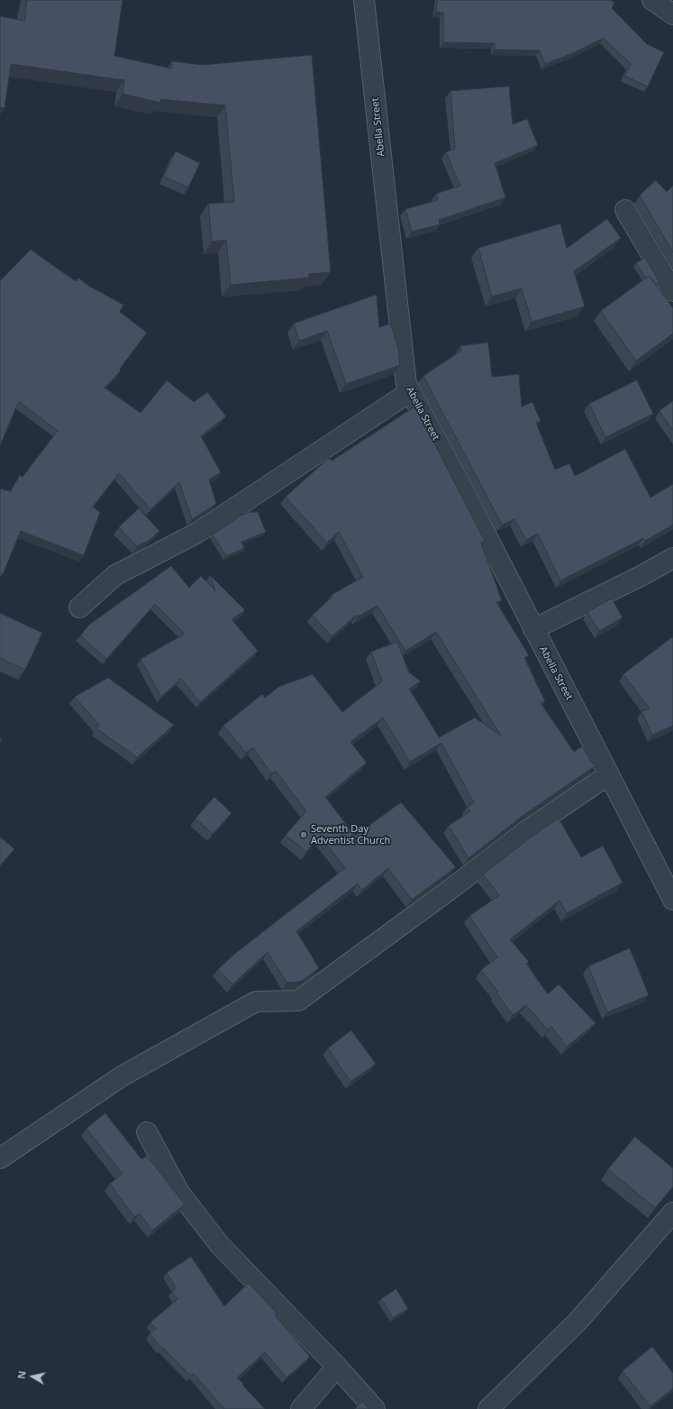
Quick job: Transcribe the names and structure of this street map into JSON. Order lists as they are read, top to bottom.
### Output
{
  "streets": {
    "street": ["Abella Street"]
  },
  "places": ["Seventh Day Adventist Church"],
  "north": "left"
}
